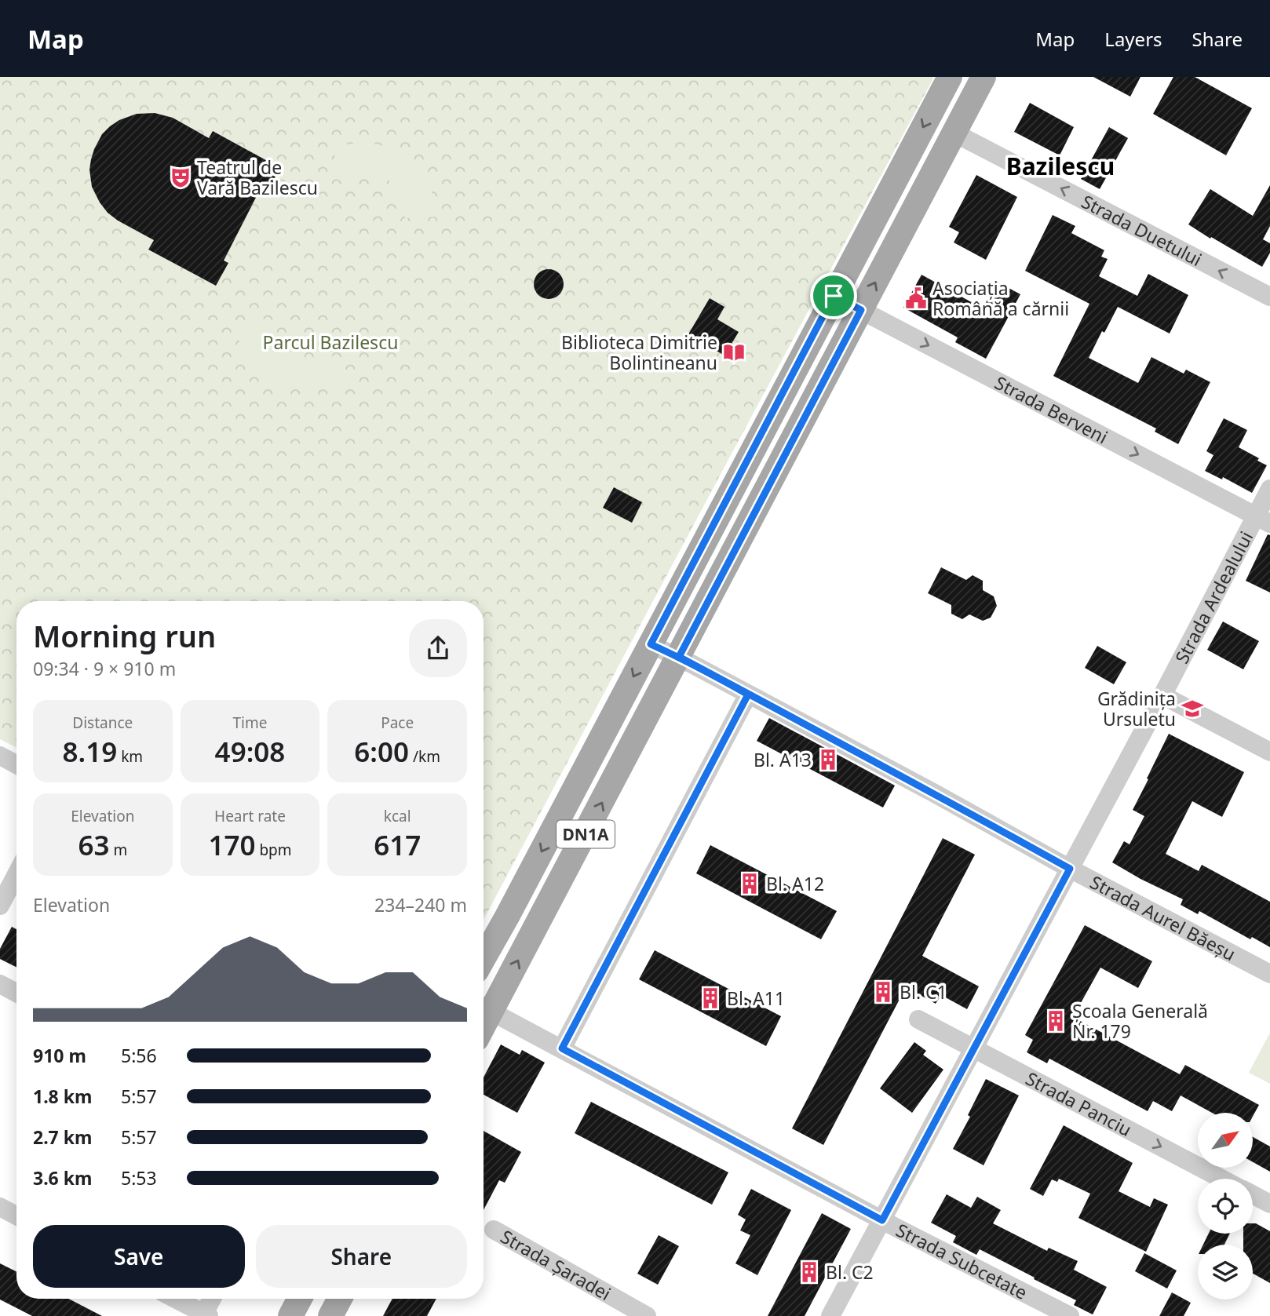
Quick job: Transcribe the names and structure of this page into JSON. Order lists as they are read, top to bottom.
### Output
{
  "streets": {
    "main road": ["DN1A"],
    "street": [
      "Strada Duetului",
      "Strada Berveni",
      "Strada Ardealului",
      "Strada Aurel Băeșu",
      "Strada Panciu",
      "Strada Subcetate",
      "Strada Șaradei"
    ]
  },
  "crossings": [
    ["Strada Duetului", "DN1A"],
    ["Strada Berveni", "Strada Ardealului"],
    ["Strada Berveni", "DN1A"],
    ["Strada Ardealului", "Strada Aurel Băeșu"],
    ["Strada Ardealului", "Strada Panciu"],
    ["Strada Ardealului", "Strada Subcetate"],
    ["DN1A", "Strada Aurel Băeșu"],
    ["DN1A", "Strada Subcetate"]
  ],
  "one_way": ["Strada Duetului", "Strada Berveni", "Strada Panciu"],
  "districts": ["Bazilescu"],
  "parks": ["Parcul Bazilescu"],
  "places": {
    "theatre": ["Teatrul de Vară Bazilescu"],
    "public building": ["Asociația Română a cărnii"],
    "library": ["Biblioteca Dimitrie Bolintineanu"],
    "school or university": ["Grădinița Ursuletu"],
    "building": [
      "Bl. A13",
      "Bl. A12",
      "Bl. C1",
      "Bl. A11",
      "Școala Generală Nr. 179",
      "Bl. C2"
    ]
  },
  "north": "top right",
  "page": {
    "header": "Map",
    "nav": ["Map", "Layers", "Share"],
    "heading": ["Morning run", "09:34 · 9 × 910 m"],
    "stats": [
      ["Distance", "8.19 km"],
      ["Time", "49:08"],
      ["Pace", "6:00 /km"],
      ["Elevation", "63 m"],
      ["Heart rate", "170 bpm"],
      ["kcal", "617"]
    ],
    "chart": ["Elevation", "234–240 m"],
    "list": [
      {
        "name": "910 m",
        "note": "5:56"
      },
      {
        "name": "1.8 km",
        "note": "5:57"
      },
      {
        "name": "2.7 km",
        "note": "5:57"
      },
      {
        "name": "3.6 km",
        "note": "5:53"
      }
    ],
    "buttons": ["Save", "Share"]
  }
}
